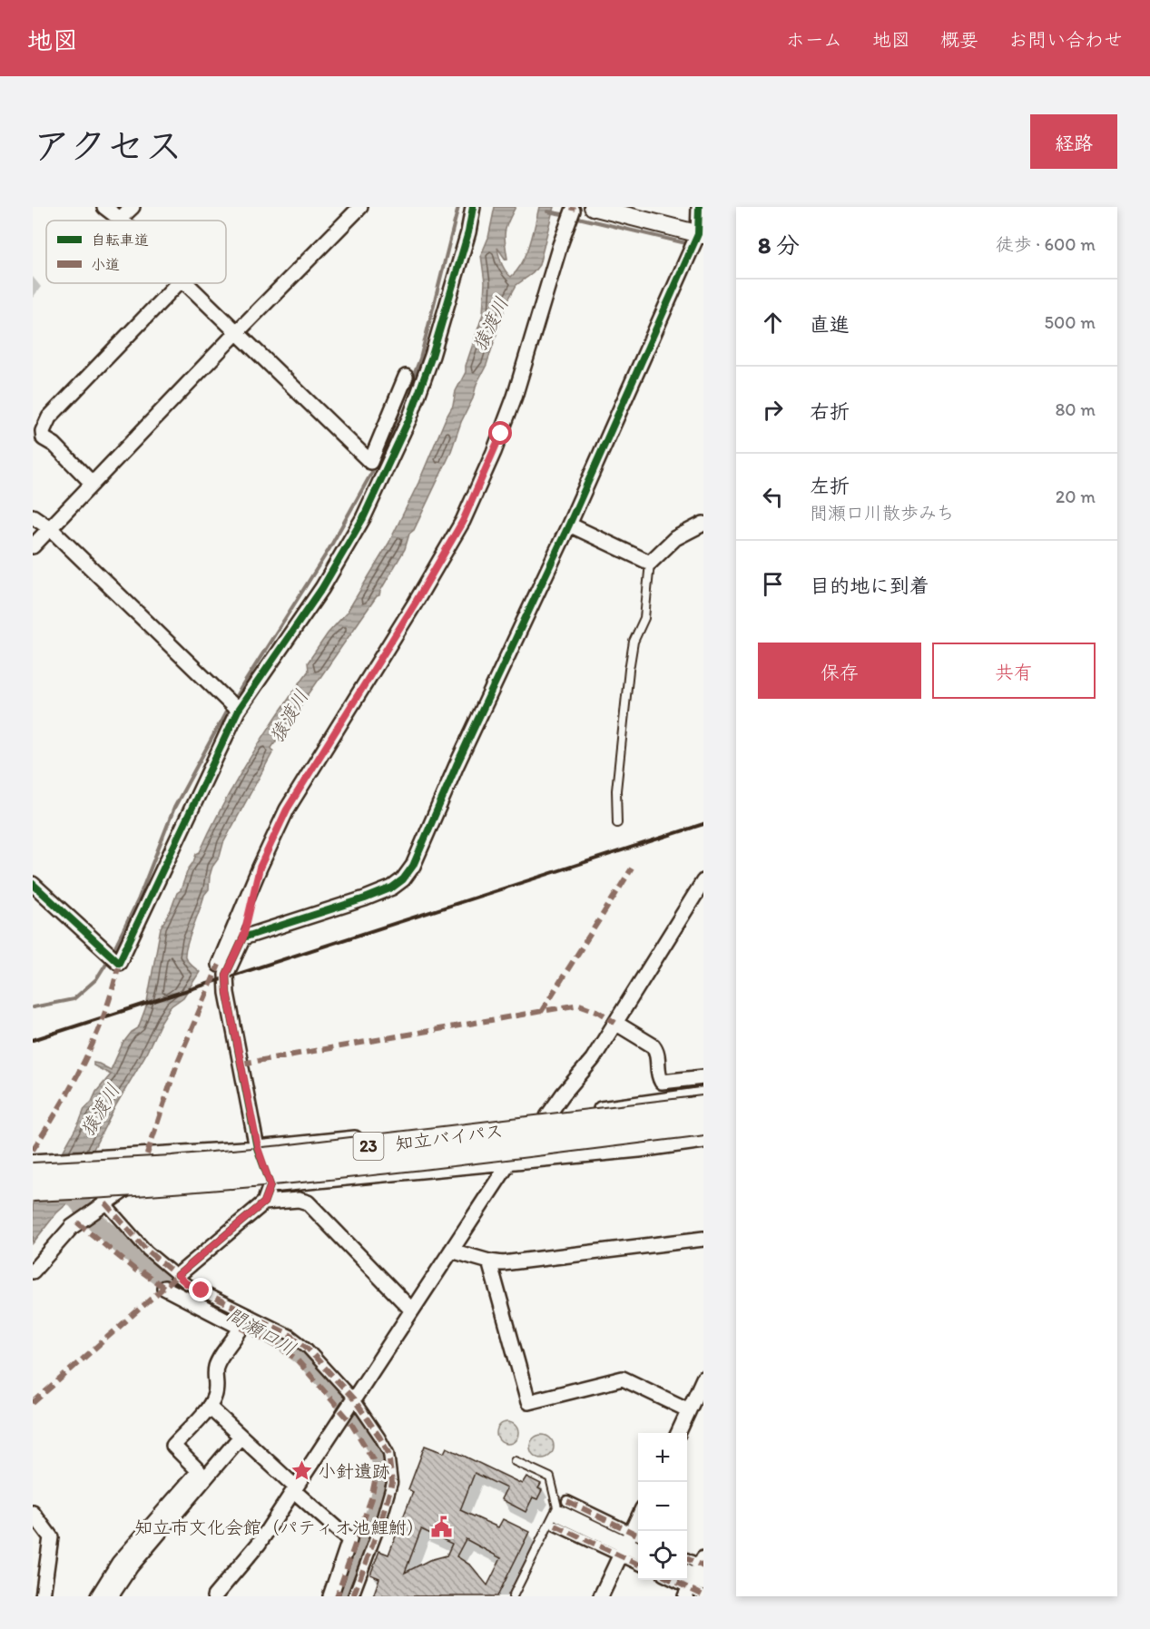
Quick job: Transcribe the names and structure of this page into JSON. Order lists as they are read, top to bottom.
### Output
{
  "streets": {
    "highway": ["知立バイパス", "23"]
  },
  "water": ["猿渡川", "間瀬口川"],
  "places": {
    "place": ["小針遺跡"],
    "public building": ["知立市文化会館（パティオ池鯉鮒）"]
  },
  "legend": ["自転車道", "小道"],
  "page": {
    "header": "地図",
    "nav": [
      "ホーム",
      "地図",
      "概要",
      "お問い合わせ"
    ],
    "title": "アクセス",
    "buttons": [
      "経路",
      ["保存", "共有"]
    ],
    "heading": ["8 分", "徒歩 · 600 m"],
    "list": [
      ["直進", "500 m"],
      ["右折", "80 m"],
      ["左折", "間瀬口川散歩みち", "20 m"],
      "目的地に到着"
    ],
    "map_buttons": ["+", "−"]
  }
}
